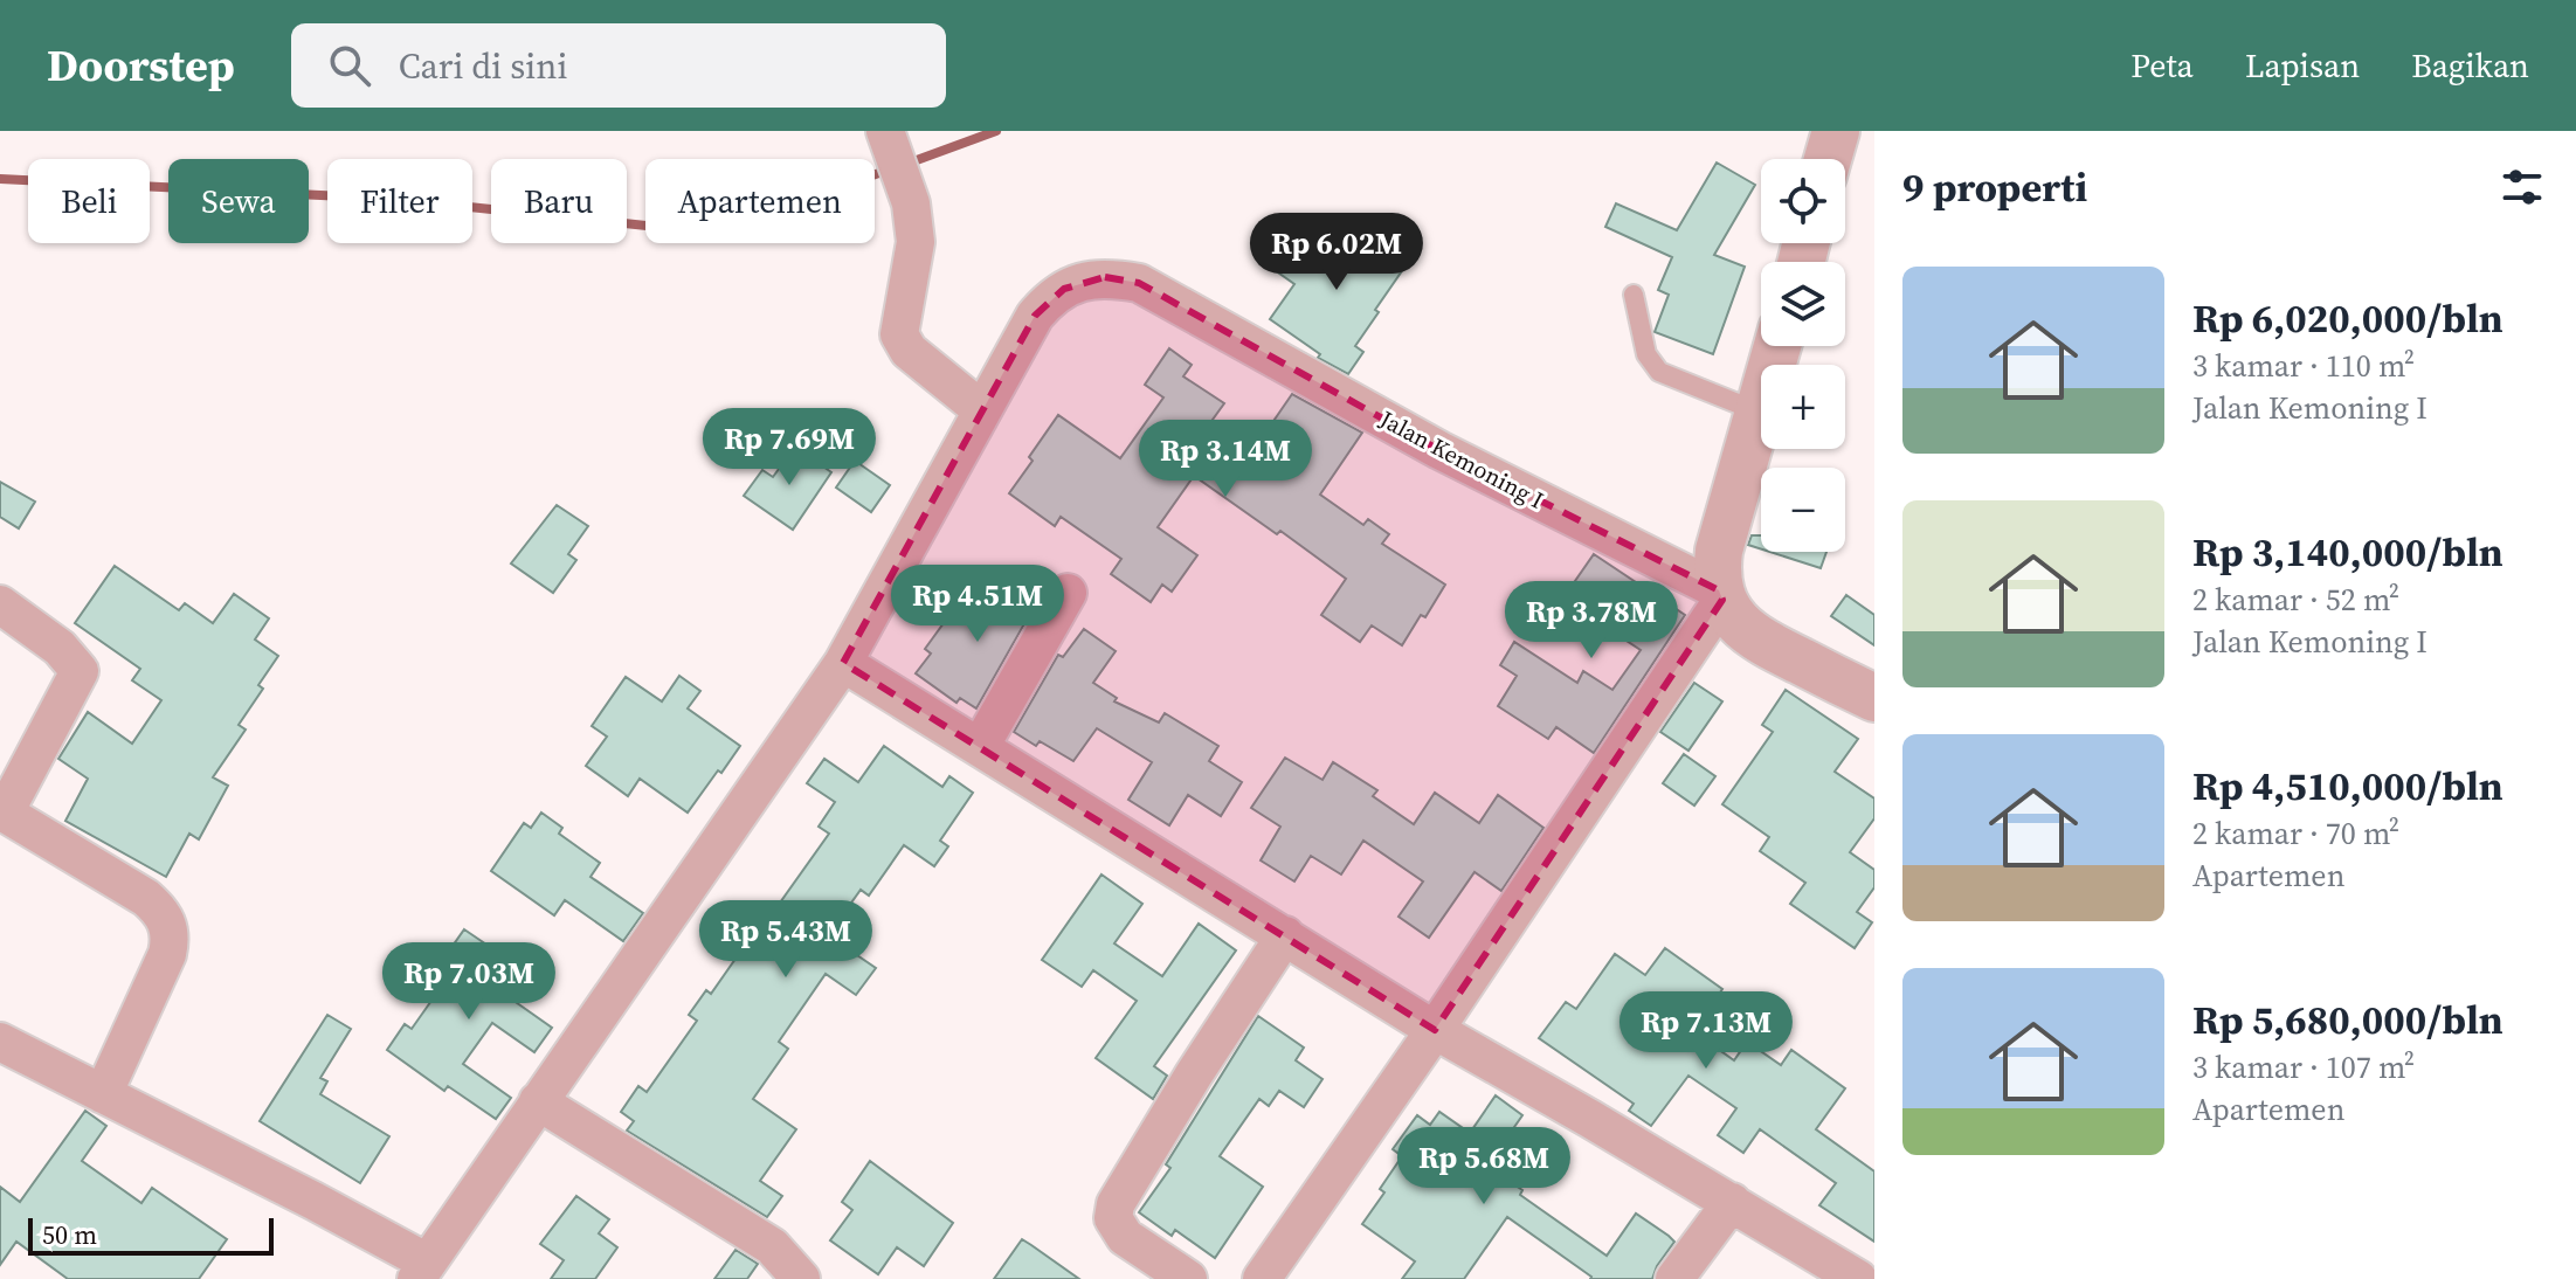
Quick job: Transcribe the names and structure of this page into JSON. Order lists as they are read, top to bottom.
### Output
{
  "streets": {
    "street": ["Jalan Kemoning I"]
  },
  "scale_bar": "50 m",
  "page": {
    "header": "Doorstep",
    "search": "Cari di sini",
    "nav": ["Peta", "Lapisan", "Bagikan"],
    "heading": "9 properti",
    "map_buttons": ["+", "−"],
    "chip": [
      "Beli",
      "Sewa",
      "Filter",
      "Baru",
      "Apartemen"
    ],
    "price": [
      "Rp 6.02M",
      "Rp 7.69M",
      "Rp 3.14M",
      "Rp 4.51M",
      "Rp 3.78M",
      "Rp 5.43M",
      "Rp 7.03M",
      "Rp 7.13M",
      "Rp 5.68M"
    ],
    "list": [
      {
        "name": "Rp 6,020,000/bln",
        "note": "3 kamar · 110 m² · Jalan Kemoning I"
      },
      {
        "name": "Rp 3,140,000/bln",
        "note": "2 kamar · 52 m² · Jalan Kemoning I"
      },
      {
        "name": "Rp 4,510,000/bln",
        "note": "2 kamar · 70 m² · Apartemen"
      },
      {
        "name": "Rp 5,680,000/bln",
        "note": "3 kamar · 107 m² · Apartemen"
      }
    ],
    "scale": "50 m"
  }
}
